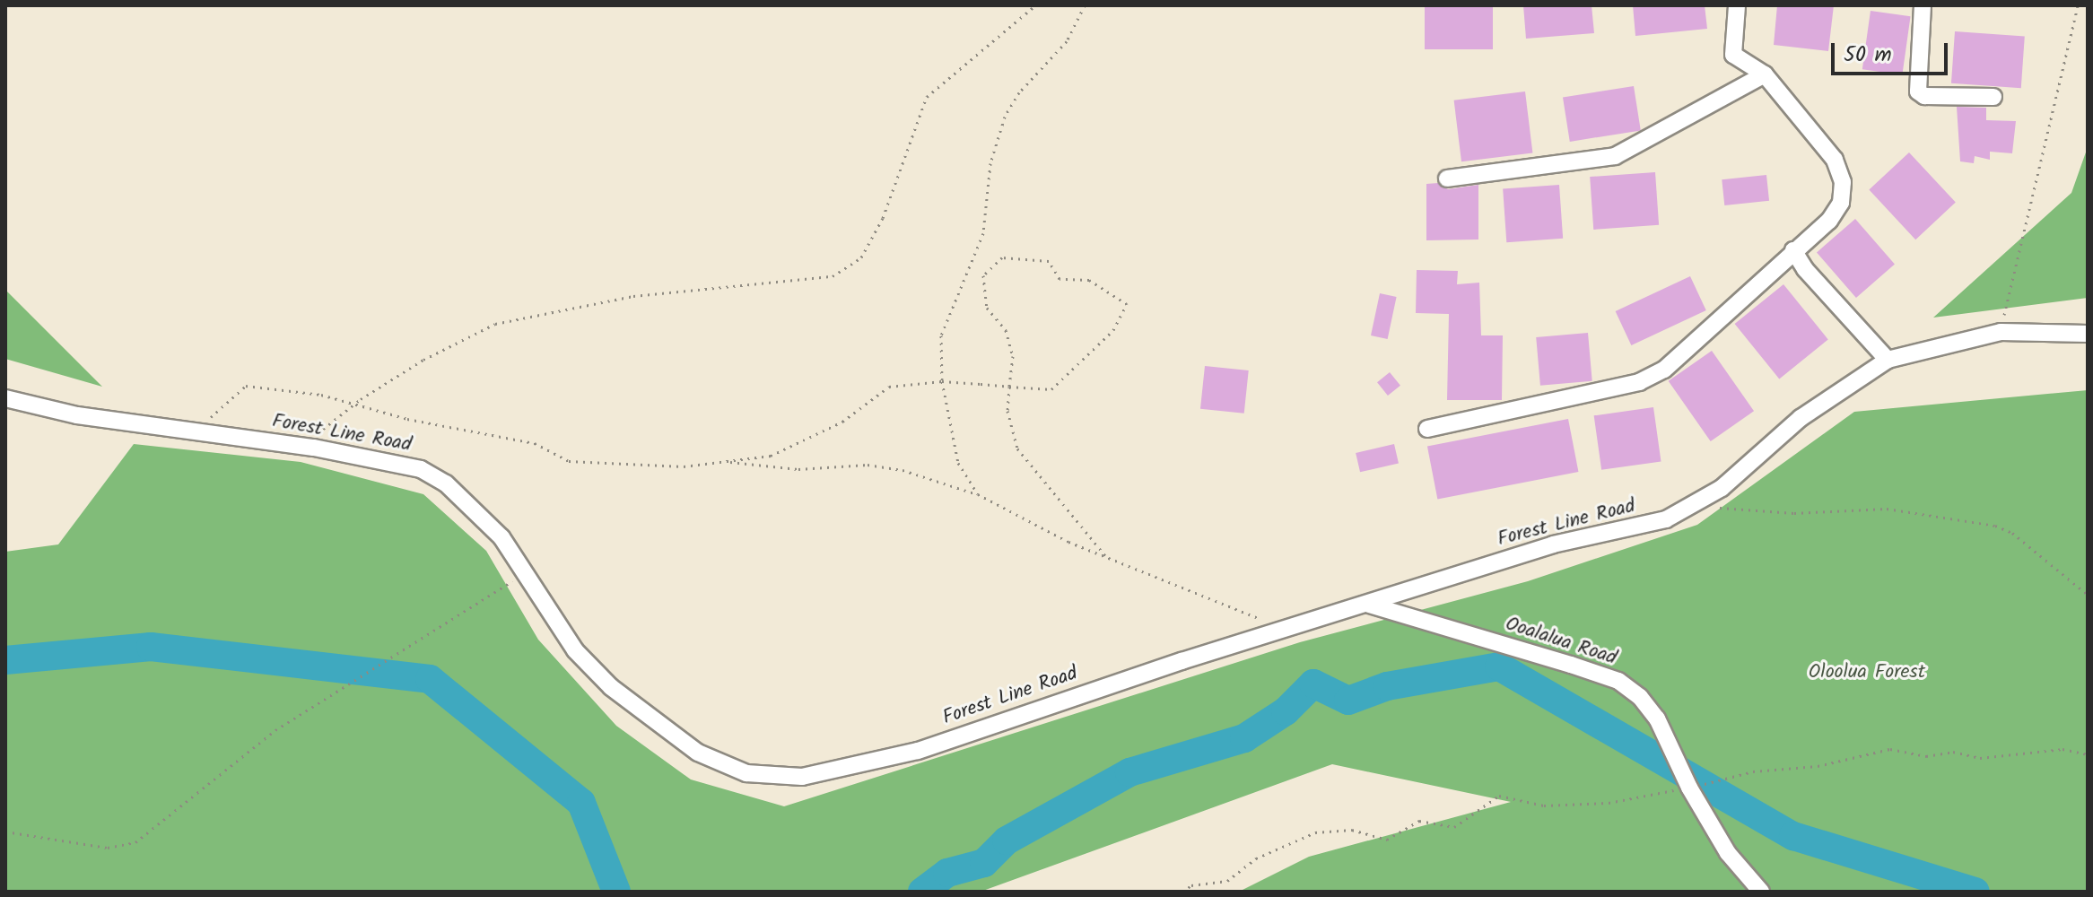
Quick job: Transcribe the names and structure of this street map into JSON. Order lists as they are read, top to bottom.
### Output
{
  "streets": {
    "street": ["Forest Line Road", "Ooalalua Road"]
  },
  "crossings": [
    ["Forest Line Road", "Ooalalua Road"]
  ],
  "parks": ["Oloolua Forest"],
  "scale_bar": "50 m"
}
